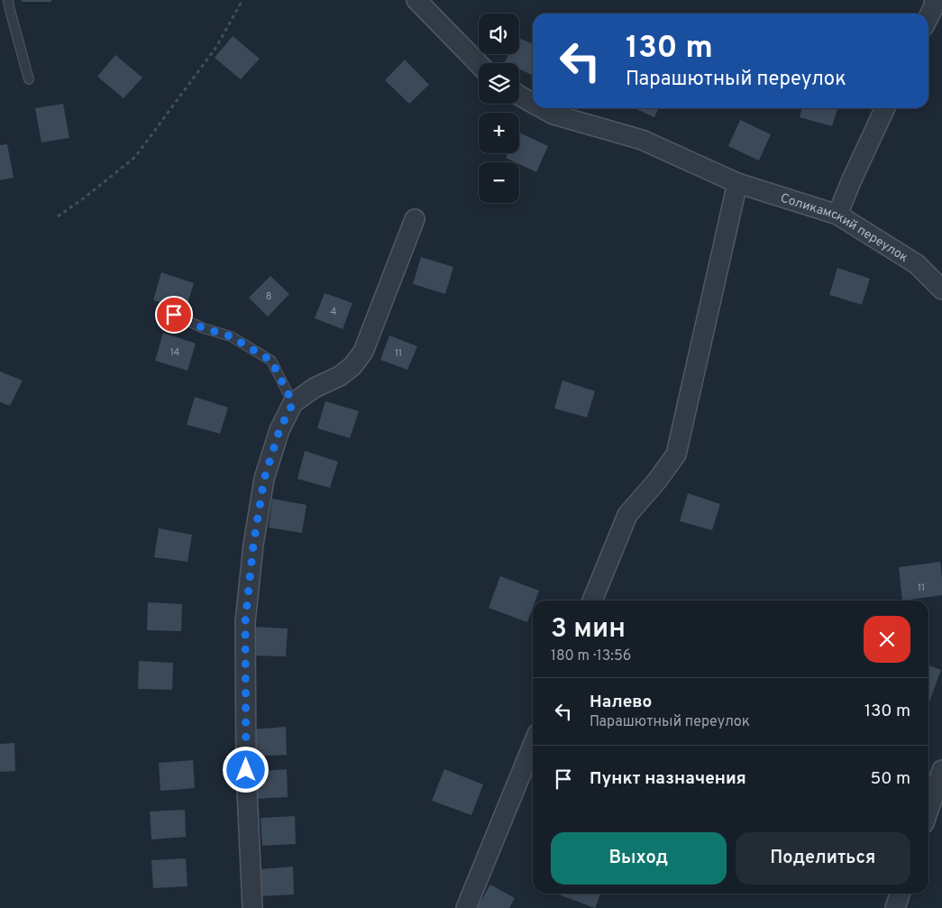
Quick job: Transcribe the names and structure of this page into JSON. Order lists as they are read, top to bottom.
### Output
{
  "streets": {
    "street": ["Соликамский переулок"]
  },
  "house_numbers": [
    "8",
    "4",
    "14",
    "11",
    "11"
  ],
  "page": {
    "map_buttons": ["+", "−"],
    "turn": ["130 m", "Парашютный переулок"],
    "heading": ["3 мин", "180 m · 13:56"],
    "list": [
      {
        "name": "Налево",
        "note": "Парашютный переулок",
        "value": "130 m"
      },
      {
        "name": "Пункт назначения",
        "value": "50 m"
      }
    ],
    "buttons": ["Выход", "Поделиться"]
  }
}
